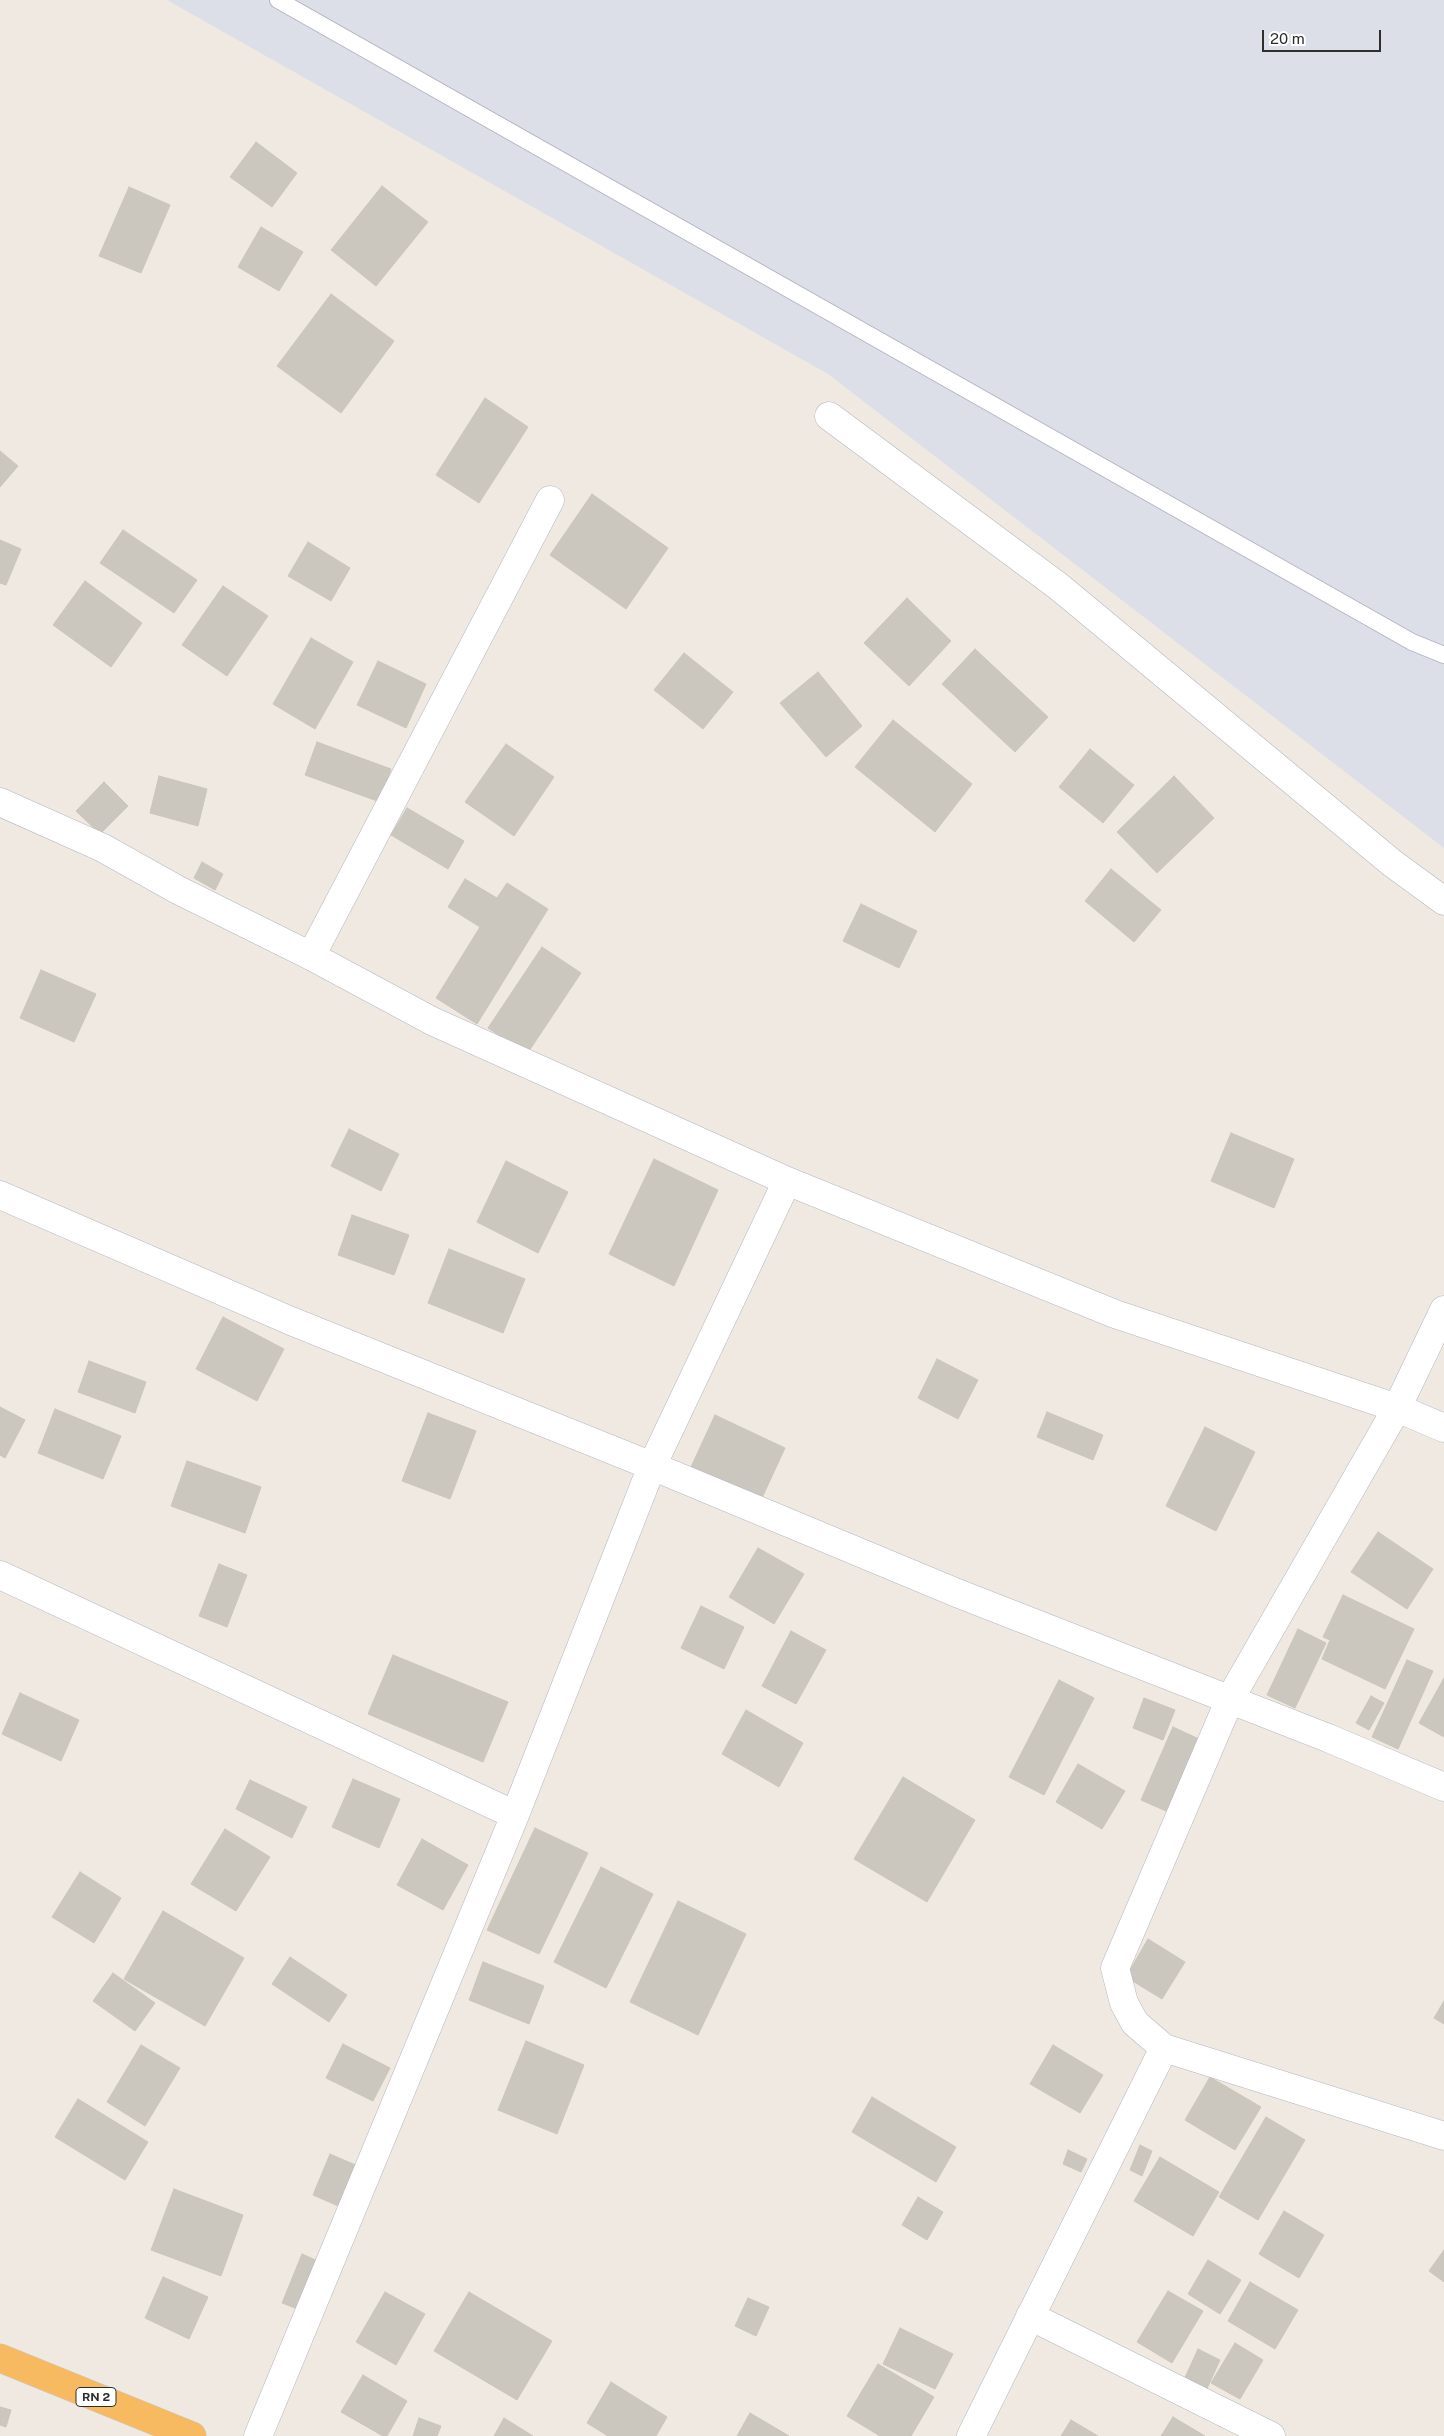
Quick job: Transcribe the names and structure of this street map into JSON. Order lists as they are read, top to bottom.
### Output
{
  "streets": {
    "highway": ["RN 2"]
  },
  "scale_bar": "20 m"
}
